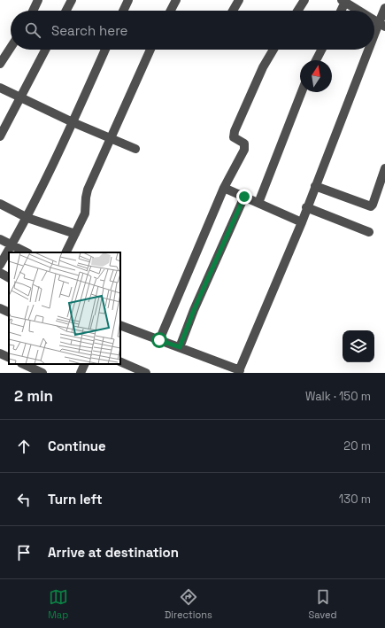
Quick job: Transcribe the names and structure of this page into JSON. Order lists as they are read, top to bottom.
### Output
{
  "north": "top",
  "page": {
    "search": "Search here",
    "heading": ["2 min", "Walk · 150 m"],
    "list": [
      ["Continue", "20 m"],
      ["Turn left", "130 m"],
      "Arrive at destination"
    ],
    "nav": ["Map", "Directions", "Saved"]
  }
}
